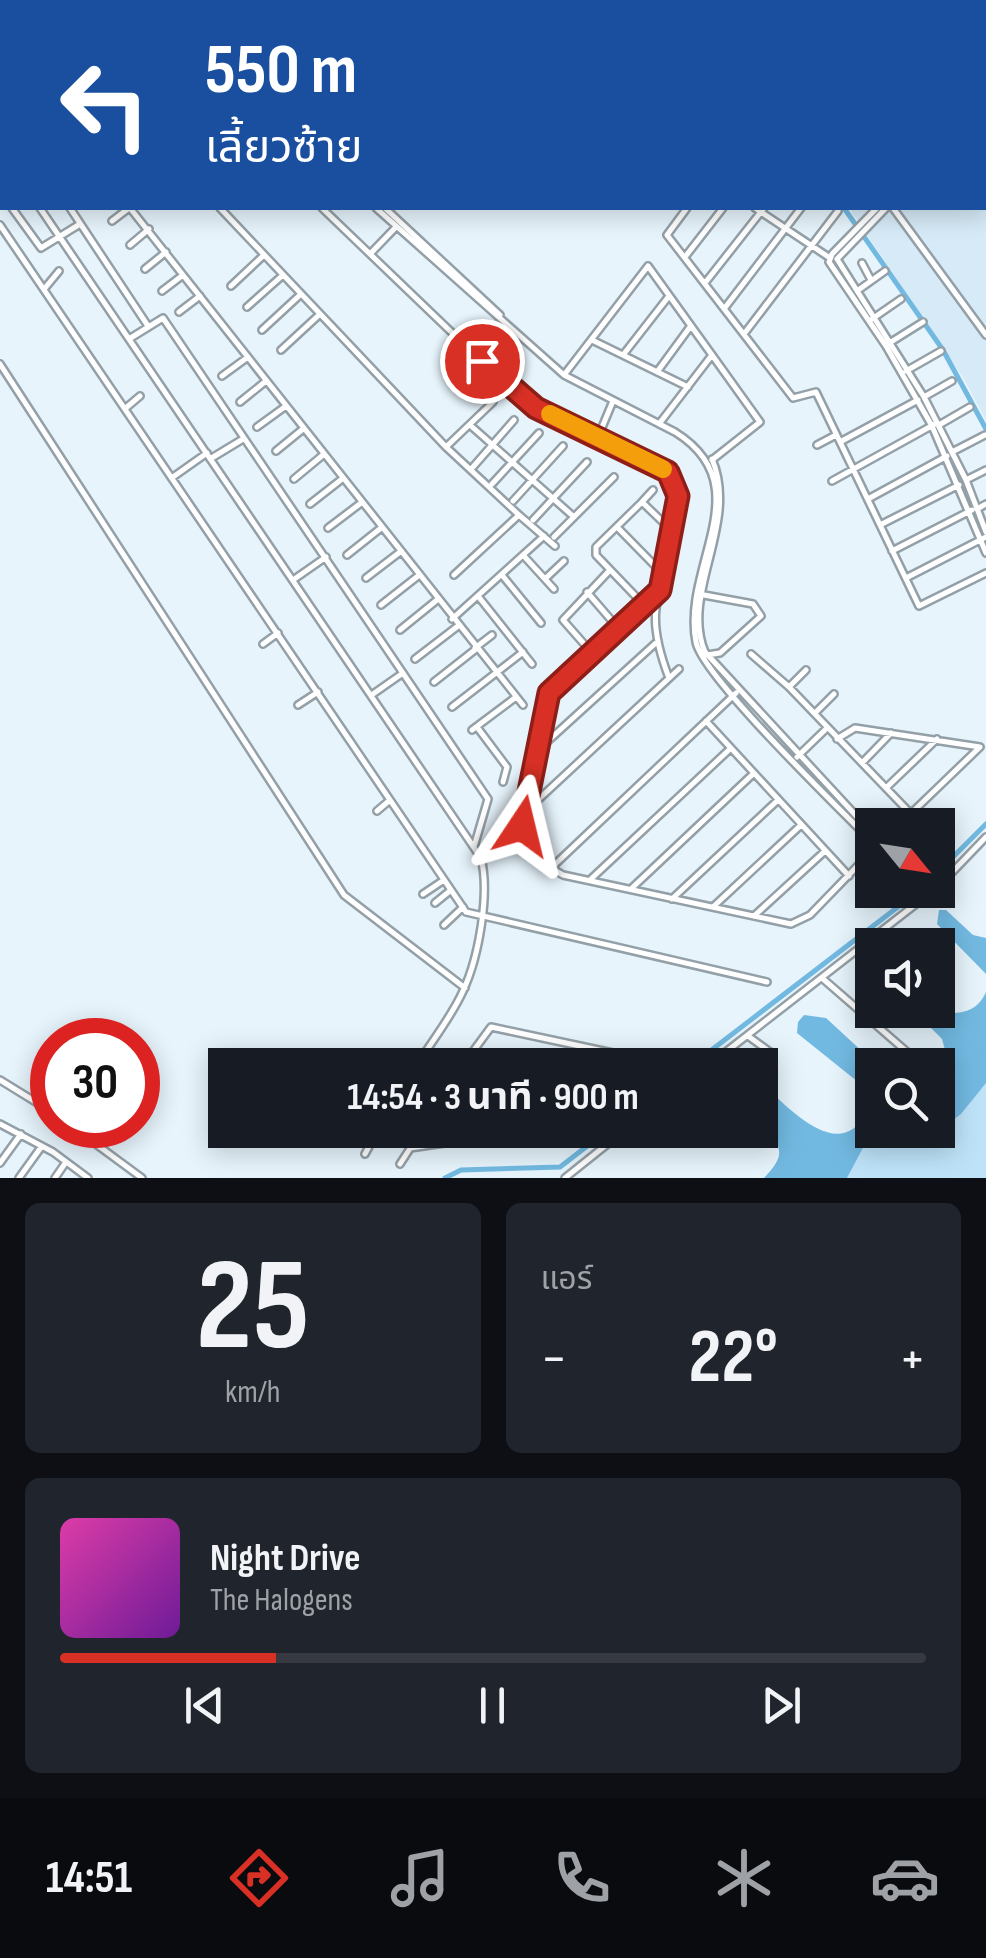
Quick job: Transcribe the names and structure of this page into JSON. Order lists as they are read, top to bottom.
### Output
{
  "north": "bottom right",
  "page": {
    "turn": ["550 m", "เลี้ยวซ้าย"],
    "limit": "30",
    "trip": "14:54 · 3 นาที · 900 m",
    "tile": [
      ["25", "km/h"],
      "แอร์"
    ],
    "heat": ["−", "22°", "+"],
    "song": ["Night Drive", "The Halogens"],
    "tabs": "14:51"
  }
}
